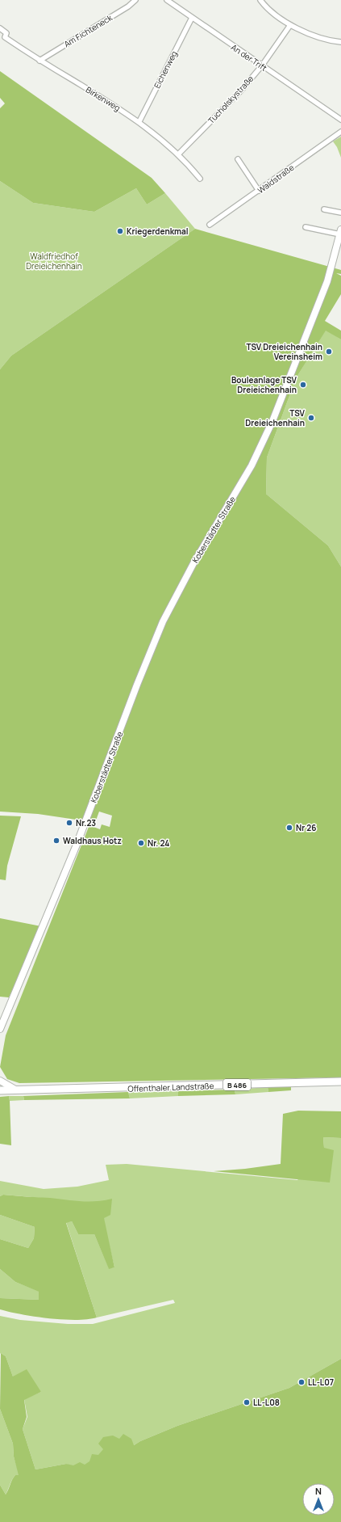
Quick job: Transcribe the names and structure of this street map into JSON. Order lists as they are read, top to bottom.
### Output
{
  "streets": {
    "main road": ["B 486", "Offenthaler Landstraße"],
    "street": [
      "Am Fichteneck",
      "An der Trift",
      "Eichenweg",
      "Birkenweg",
      "Tucholskystraße",
      "Waldstraße",
      "Koberstädter Straße"
    ]
  },
  "crossings": [
    ["Am Fichteneck", "Birkenweg"],
    ["An der Trift", "Eichenweg"],
    ["An der Trift", "Tucholskystraße"],
    ["Eichenweg", "Birkenweg"],
    ["Birkenweg", "Tucholskystraße"]
  ],
  "parks": ["Waldfriedhof Dreieichenhain"],
  "places": [
    "Kriegerdenkmal",
    "TSV Dreieichenhain Vereinsheim",
    "Bouleanlage TSV Dreieichenhain",
    "TSV Dreieichenhain",
    "Nr.23",
    "Nr 26",
    "Waldhaus Hotz",
    "Nr. 24",
    "LL-L07",
    "LL-L08"
  ],
  "north": "top"
}
